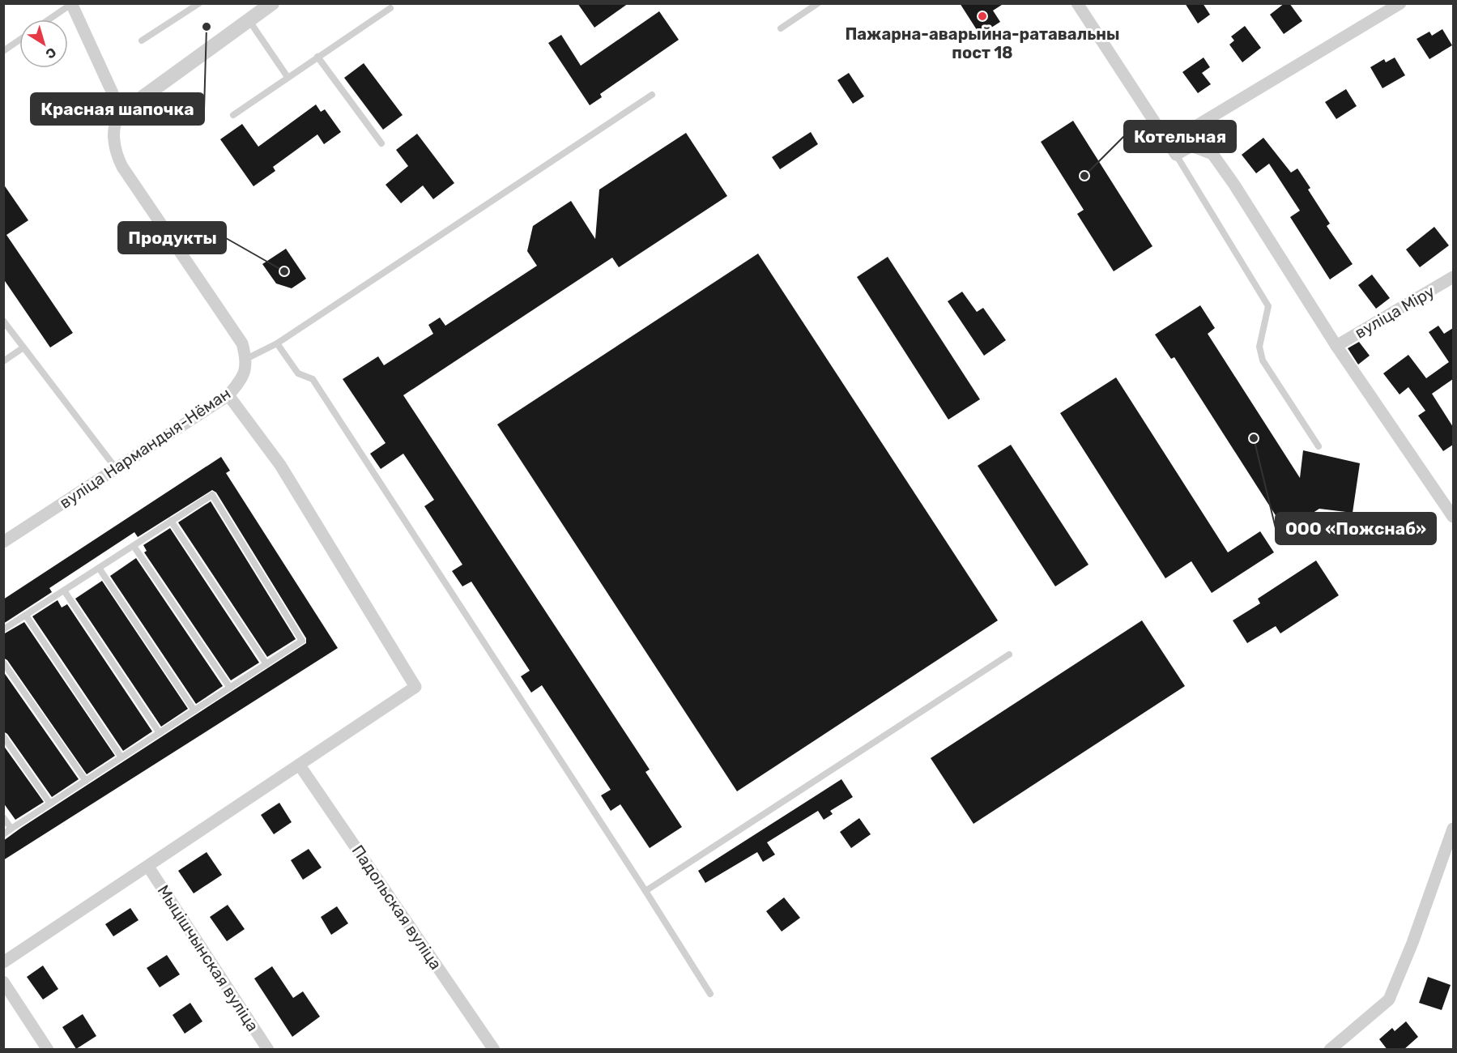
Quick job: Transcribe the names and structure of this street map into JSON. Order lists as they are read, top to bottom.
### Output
{
  "streets": {
    "street": [
      "вуліца Міру",
      "вуліца Нармандыя-Нёман",
      "Падольская вуліца",
      "Мыцішчынская вуліца"
    ]
  },
  "places": [
    "Пажарна-аварыйна-ратавальны пост 18",
    "Красная шапочка",
    "Котельная",
    "Продукты",
    "ООО «Пожснаб»"
  ],
  "north": "bottom right"
}
